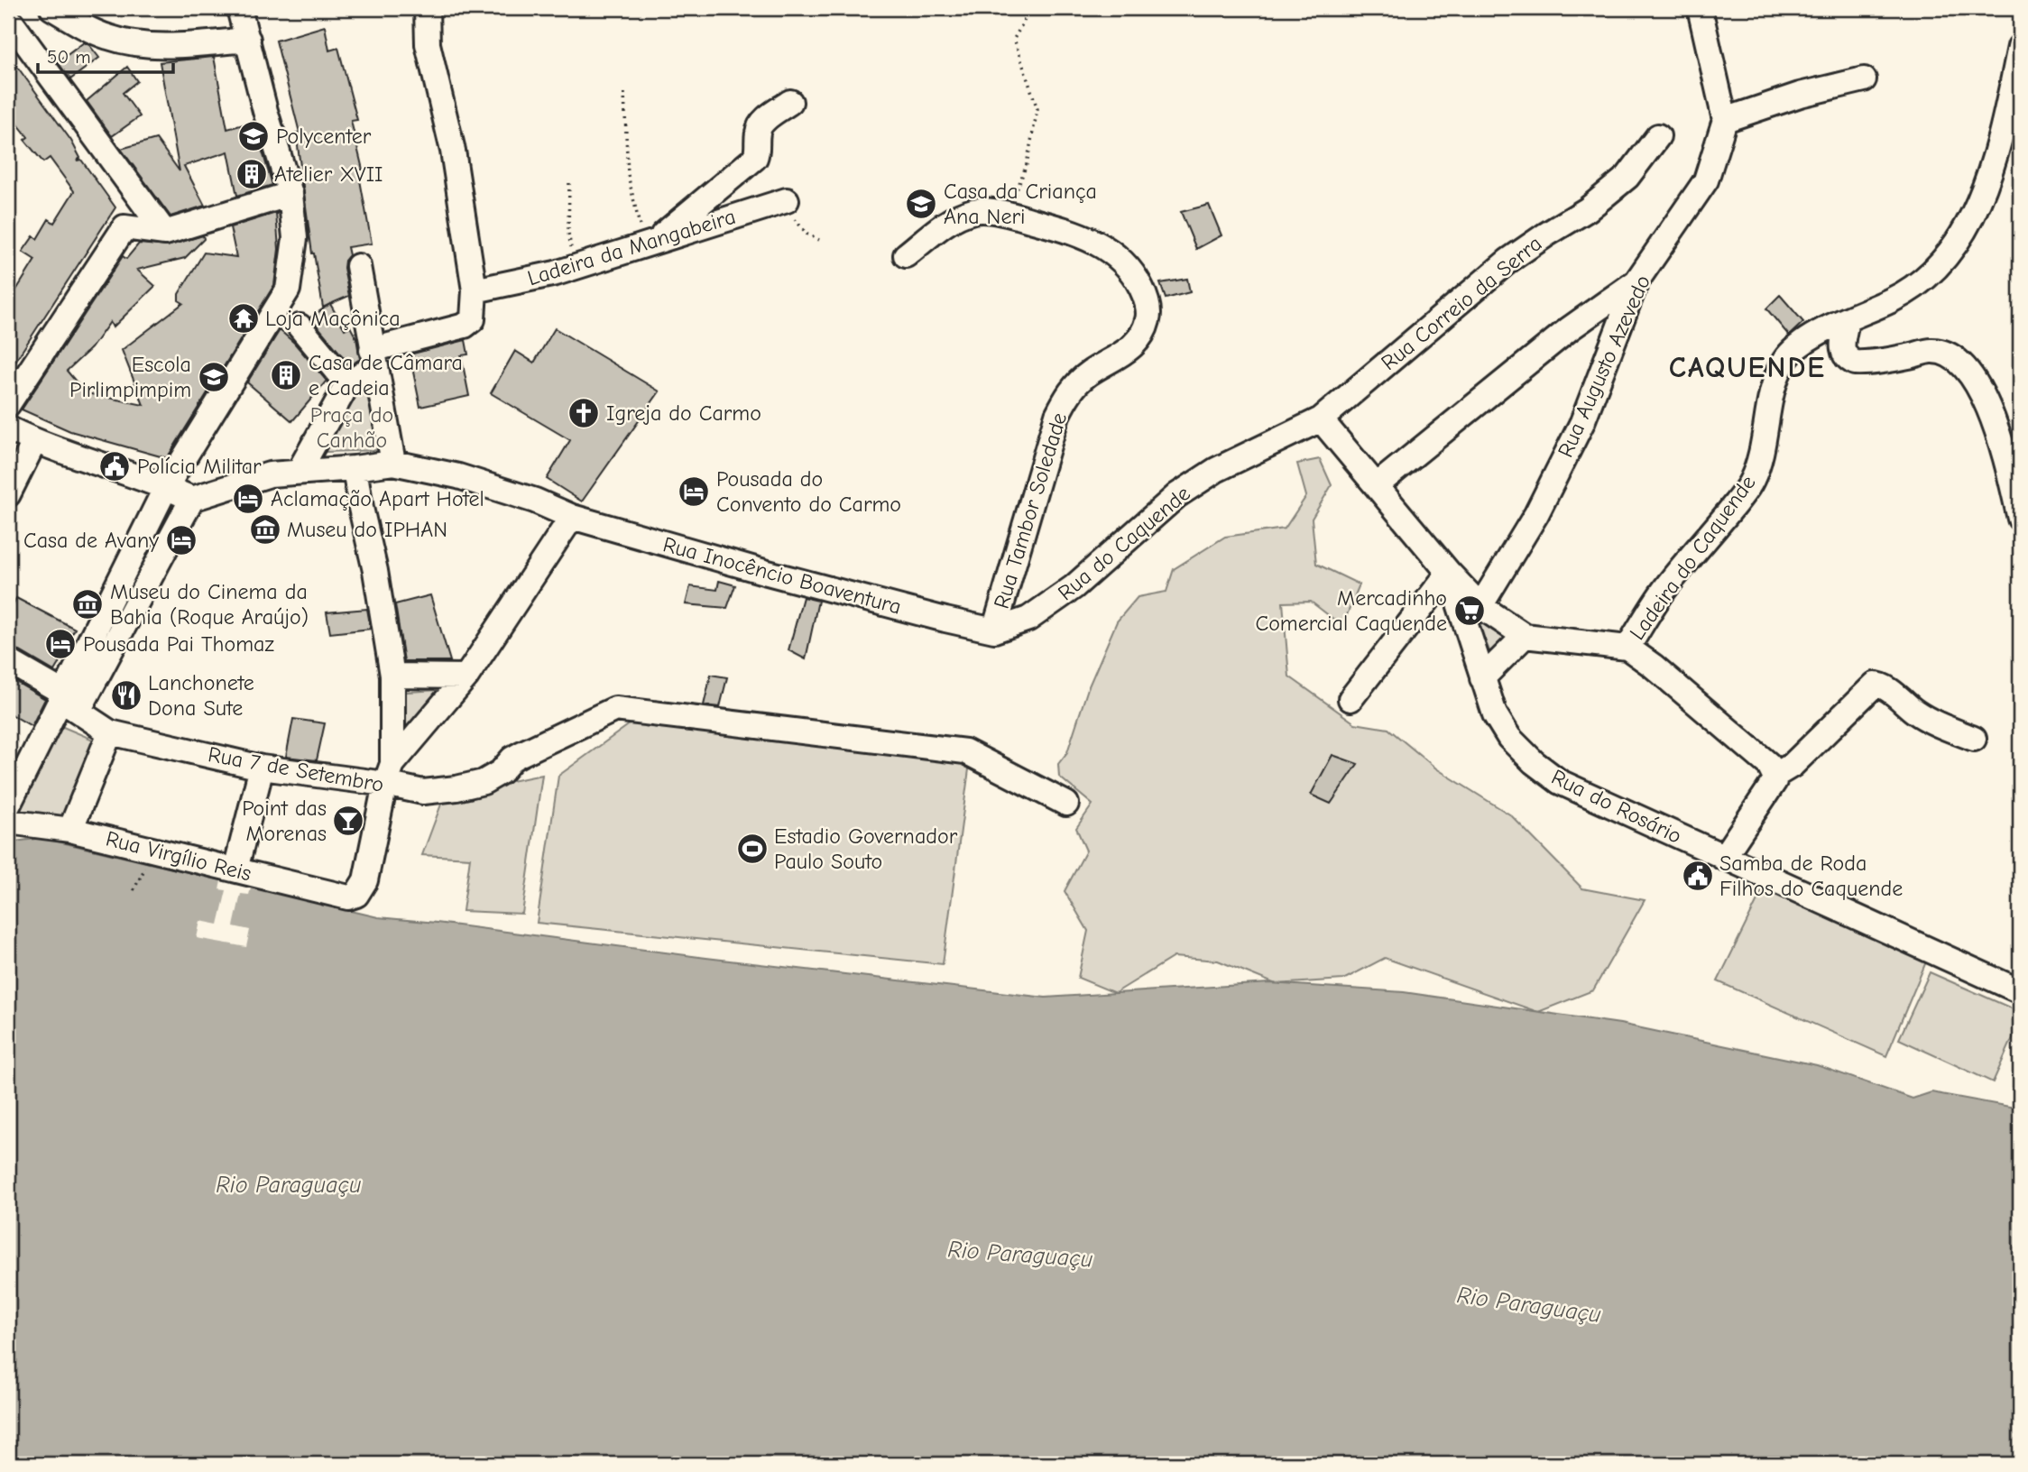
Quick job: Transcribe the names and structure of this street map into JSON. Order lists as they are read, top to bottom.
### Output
{
  "streets": {
    "street": [
      "Ladeira da Mangabeira",
      "Rua Correio da Serra",
      "Rua Augusto Azevedo",
      "Rua Tambor Soledade",
      "Rua do Caquende",
      "Ladeira do Caquende",
      "Rua Inocêncio Boaventura",
      "Rua 7 de Setembro",
      "Rua do Rosário",
      "Rua Virgílio Reis"
    ]
  },
  "crossings": [
    ["Rua Correio da Serra", "Rua do Caquende"],
    ["Rua Tambor Soledade", "Rua do Caquende"],
    ["Rua Tambor Soledade", "Rua Inocêncio Boaventura"],
    ["Rua do Caquende", "Rua Inocêncio Boaventura"],
    ["Rua 7 de Setembro", "Rua Virgílio Reis"]
  ],
  "districts": ["CAQUENDE"],
  "water": ["Rio Paraguaçu"],
  "parks": ["Praça do Canhão"],
  "places": {
    "school or university": ["Polycenter", "Casa da Criança Ana Neri", "Escola Pirlimpimpim"],
    "building": ["Atelier XVII", "Casa de Câmara e Cadeia"],
    "temple": ["Loja Maçônica"],
    "church": ["Igreja do Carmo"],
    "public building": ["Polícia Militar", "Samba de Roda Filhos do Caquende"],
    "hotel": [
      "Pousada do Convento do Carmo",
      "Aclamação Apart Hotel",
      "Casa de Avany",
      "Pousada Pai Thomaz"
    ],
    "museum": ["Museu do IPHAN", "Museu do Cinema da Bahia (Roque Araújo)"],
    "supermarket": ["Mercadinho Comercial Caquende"],
    "restaurant": ["Lanchonete Dona Sute"],
    "bar": ["Point das Morenas"],
    "sports": ["Estadio Governador Paulo Souto"]
  },
  "scale_bar": "50 m"
}
